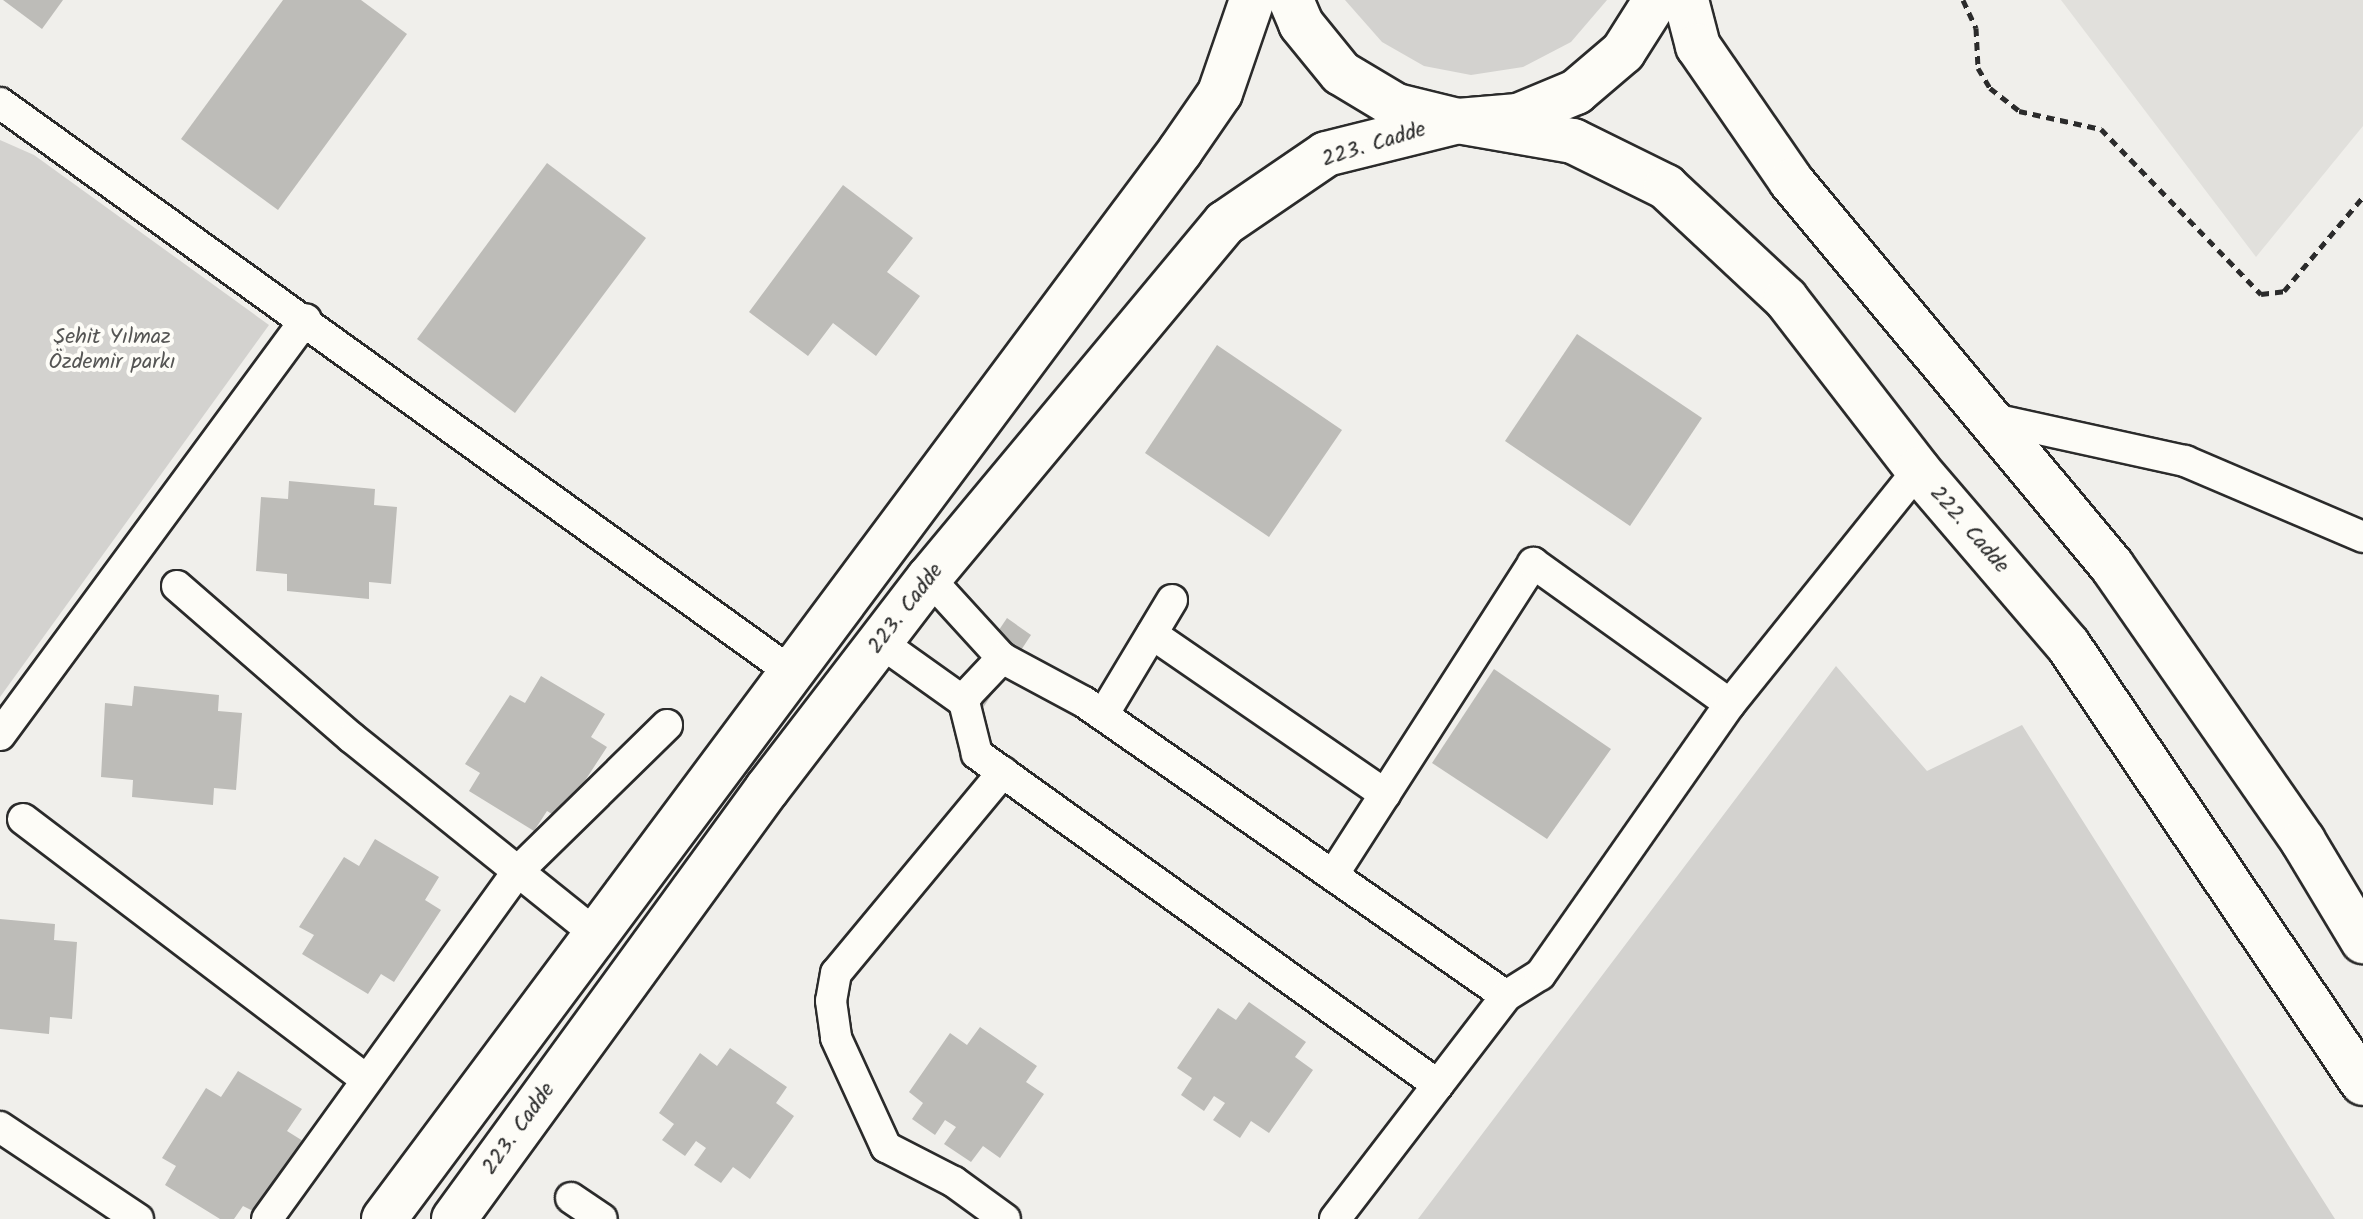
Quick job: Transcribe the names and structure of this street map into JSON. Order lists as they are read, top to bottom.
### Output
{
  "streets": {
    "main road": ["223. Cadde", "222. Cadde"]
  },
  "crossings": [
    ["223. Cadde", "222. Cadde"]
  ],
  "parks": ["Şehit Yılmaz Özdemir parkı"]
}
